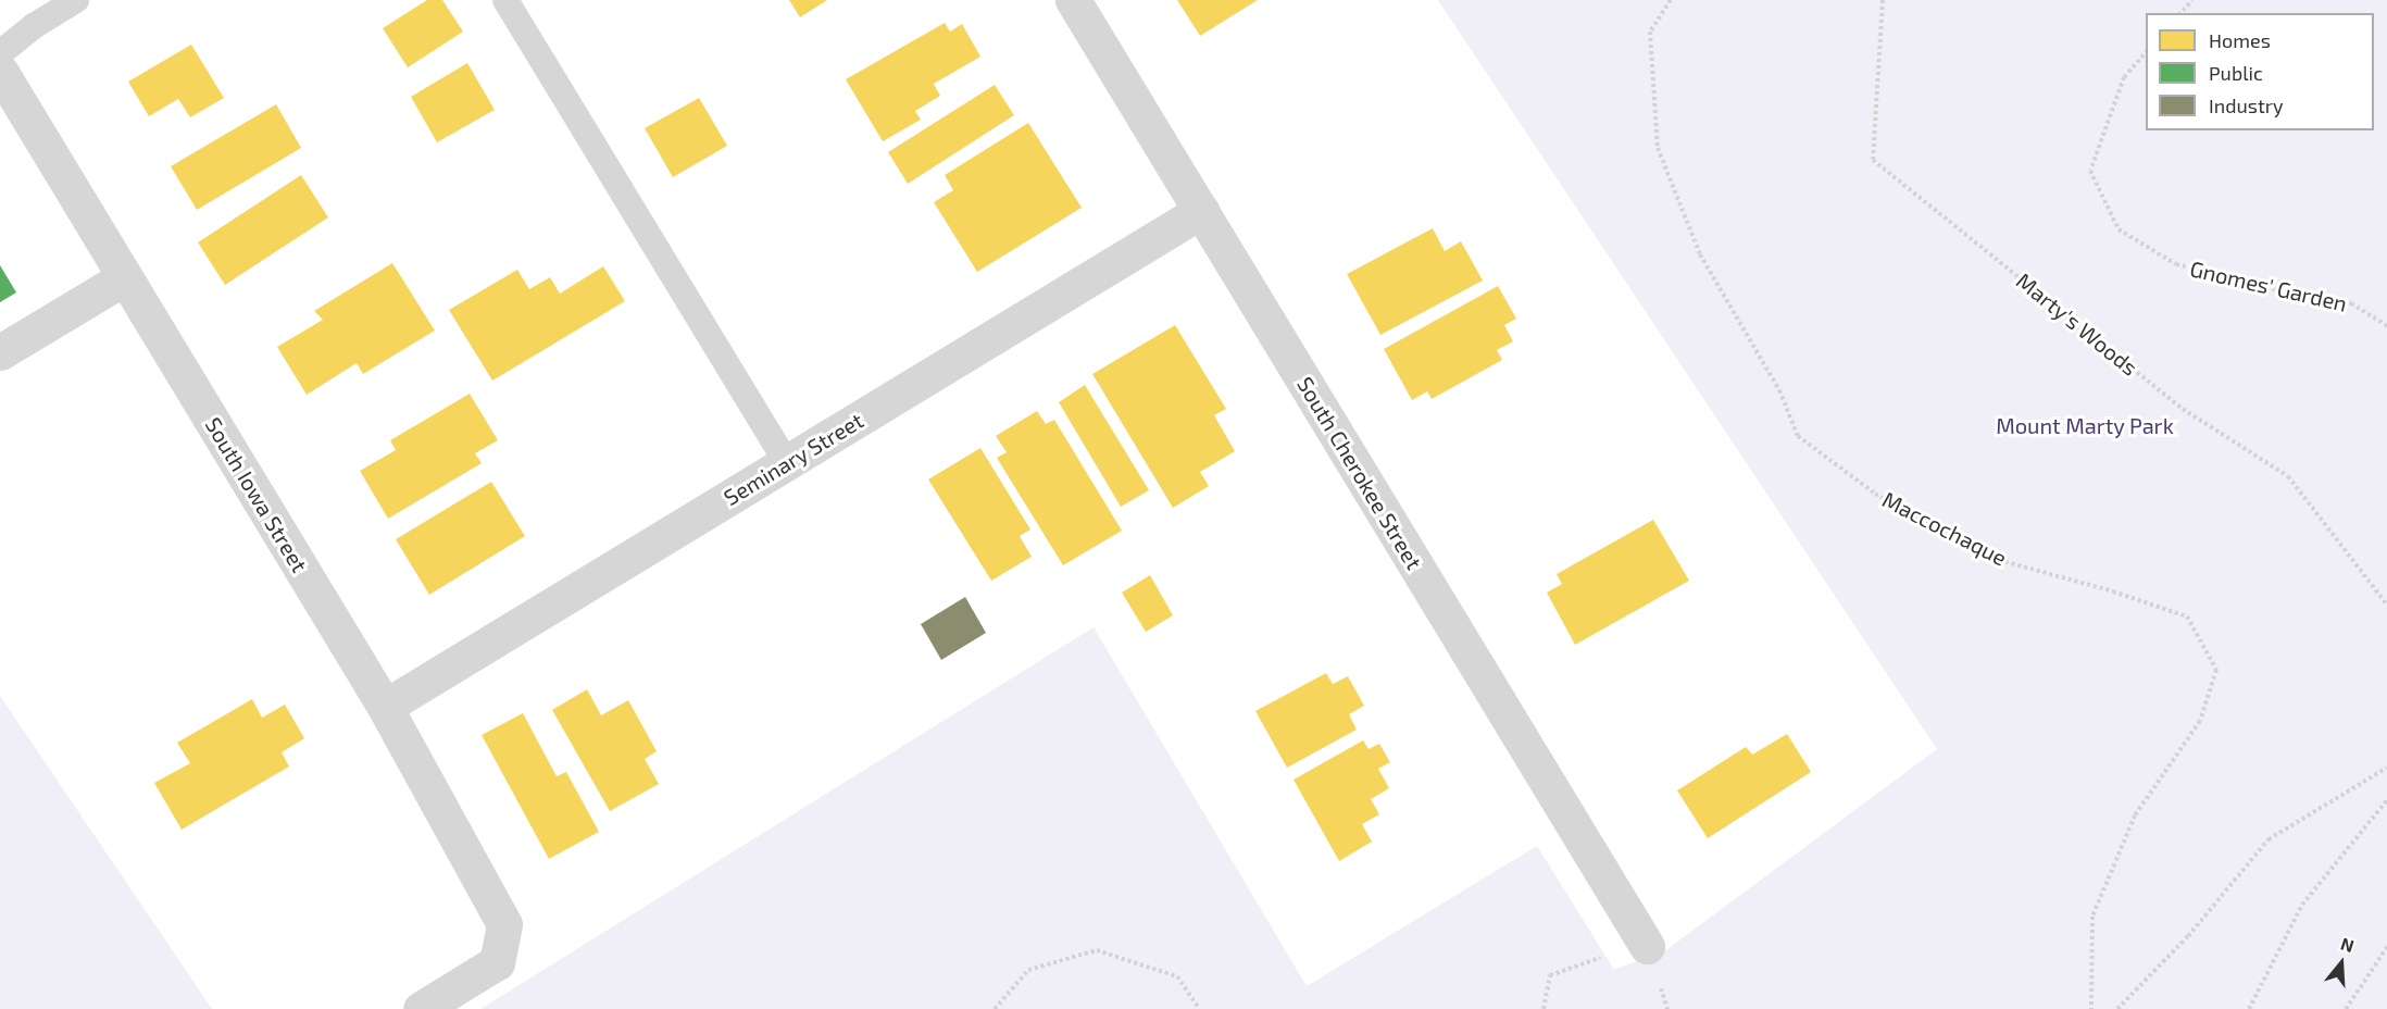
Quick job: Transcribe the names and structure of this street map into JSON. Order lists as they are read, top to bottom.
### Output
{
  "streets": {
    "street": ["Seminary Street", "South Cherokee Street", "South Iowa Street"],
    "path": ["Gnomes' Garden", "Marty's Woods", "Maccochaque"]
  },
  "crossings": [
    ["Seminary Street", "South Cherokee Street"],
    ["Seminary Street", "South Iowa Street"]
  ],
  "parks": ["Mount Marty Park"],
  "legend": ["Homes", "Public", "Industry"],
  "north": "top"
}
